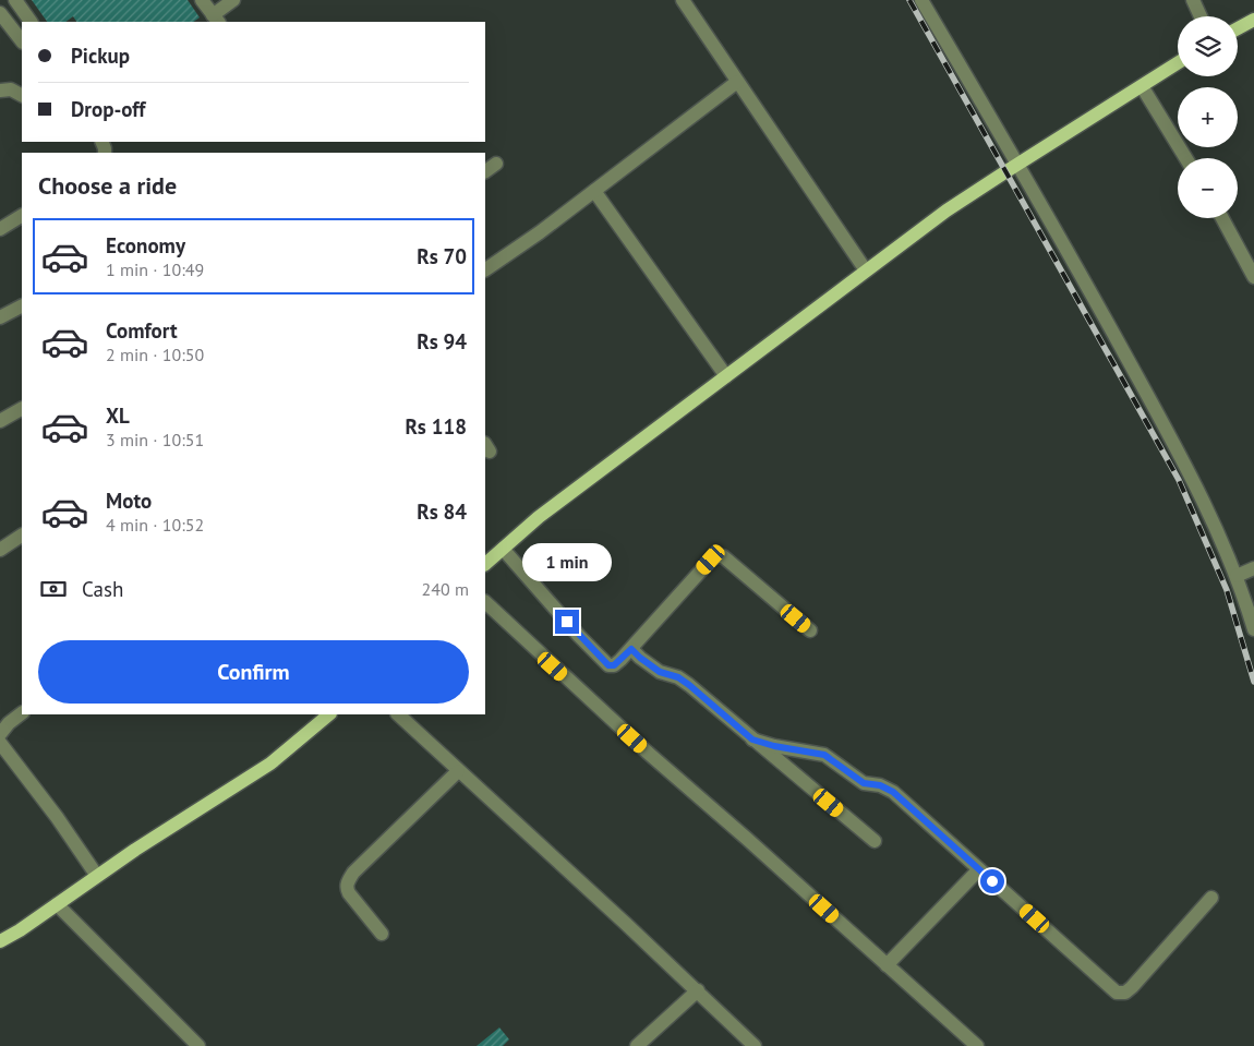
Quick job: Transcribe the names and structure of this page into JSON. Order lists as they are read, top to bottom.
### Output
{
  "page": {
    "map_buttons": ["+", "−"],
    "banner": ["Pickup", "Drop-off"],
    "heading": "Choose a ride",
    "list": [
      {
        "name": "Economy",
        "note": "1 min · 10:49",
        "value": "Rs 70"
      },
      {
        "name": "Comfort",
        "note": "2 min · 10:50",
        "value": "Rs 94"
      },
      {
        "name": "XL",
        "note": "3 min · 10:51",
        "value": "Rs 118"
      },
      {
        "name": "Moto",
        "note": "4 min · 10:52",
        "value": "Rs 84"
      }
    ],
    "bubble": "1 min",
    "pay": ["Cash", "240 m"],
    "buttons": "Confirm"
  }
}
